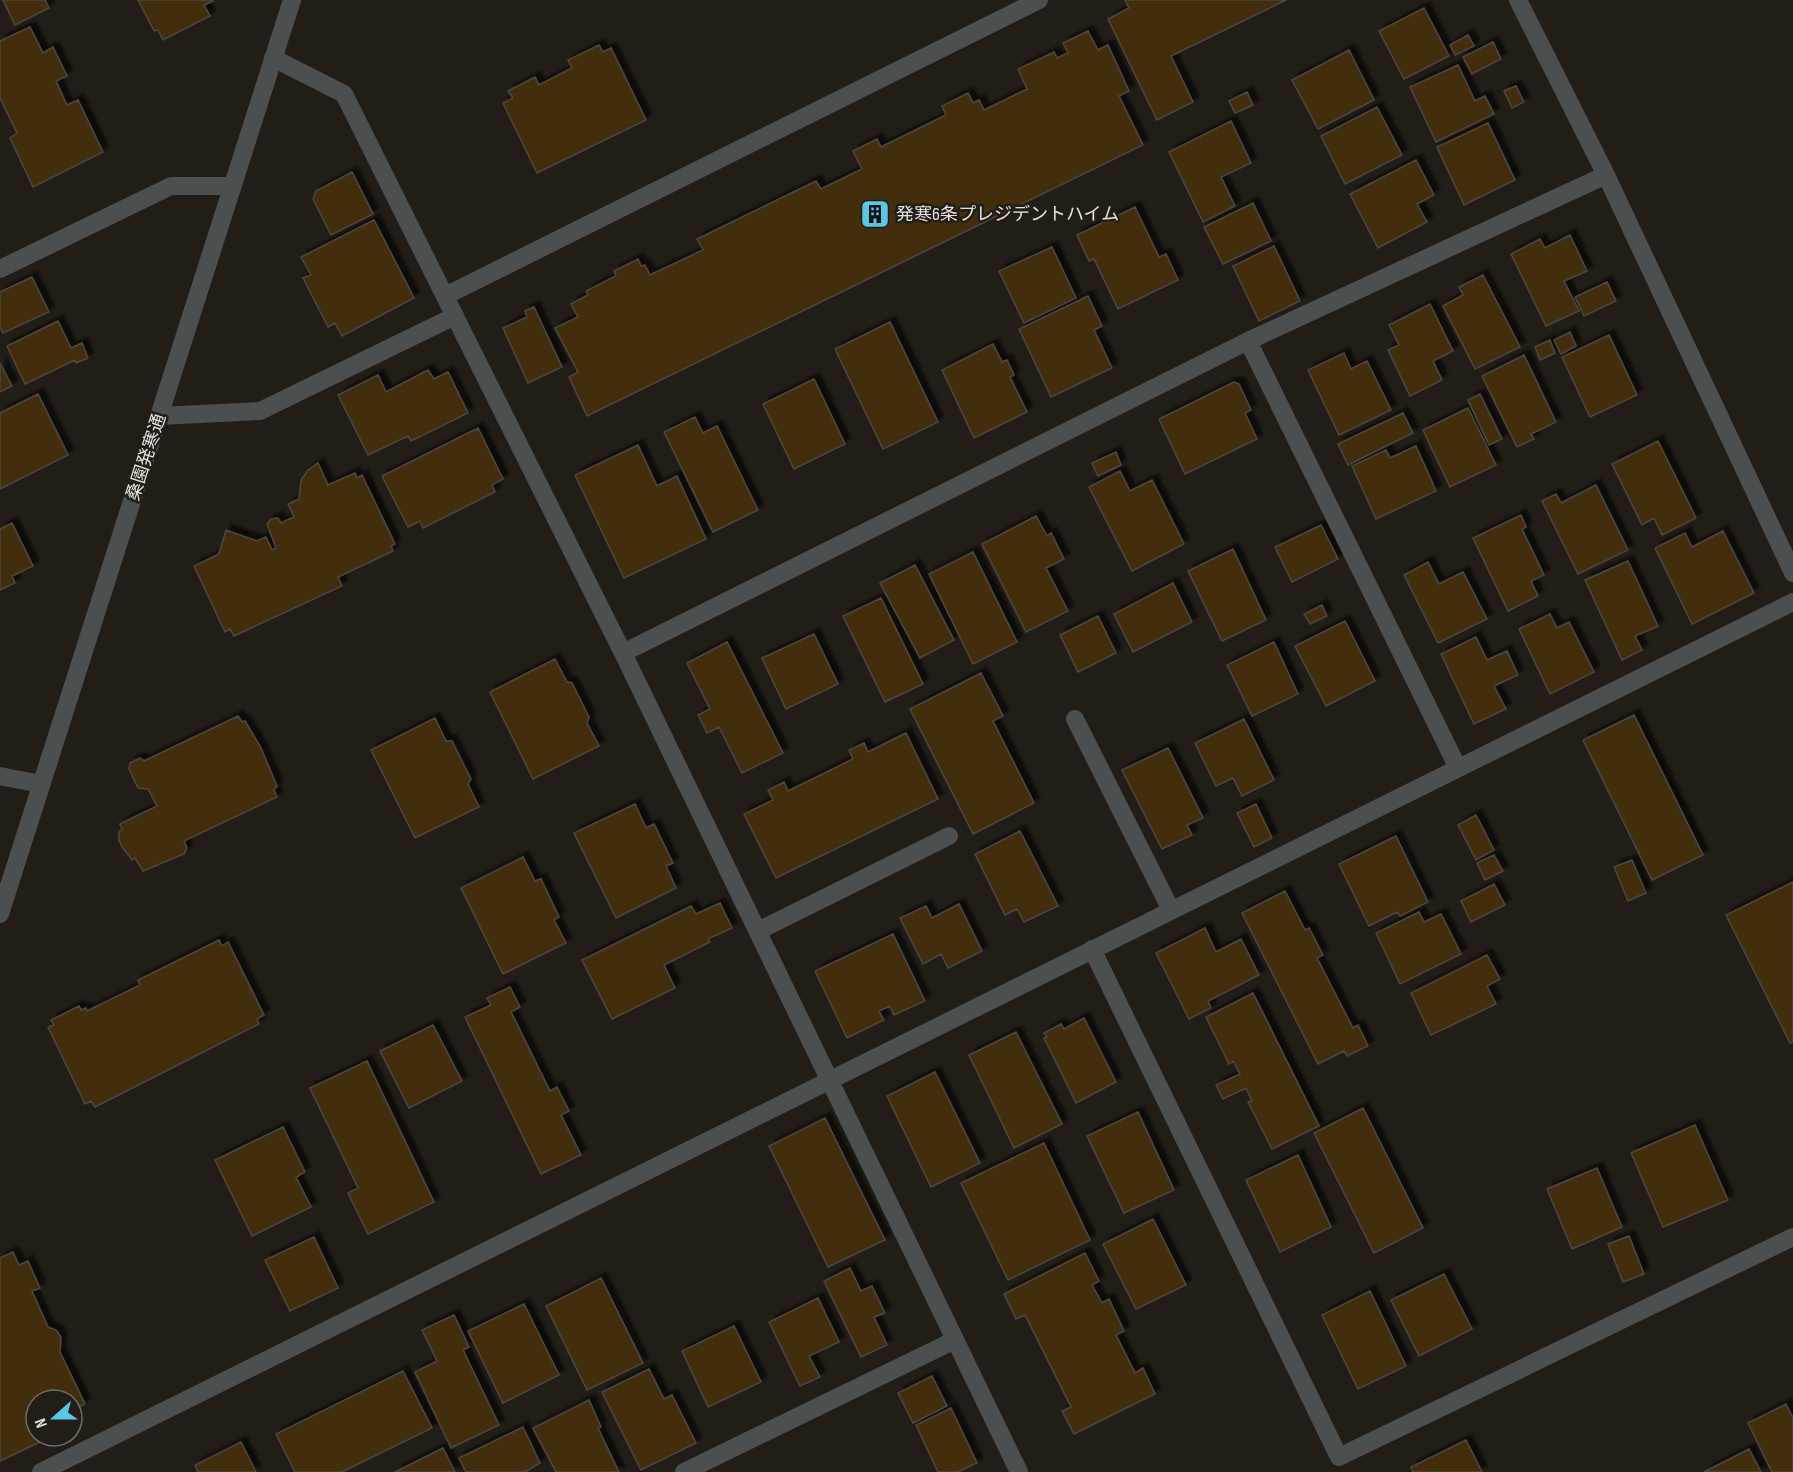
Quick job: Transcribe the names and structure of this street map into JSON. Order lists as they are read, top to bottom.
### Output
{
  "streets": {
    "street": ["桑園発寒通"]
  },
  "places": {
    "building": ["発寒6条プレジデントハイム"]
  },
  "north": "left"
}
